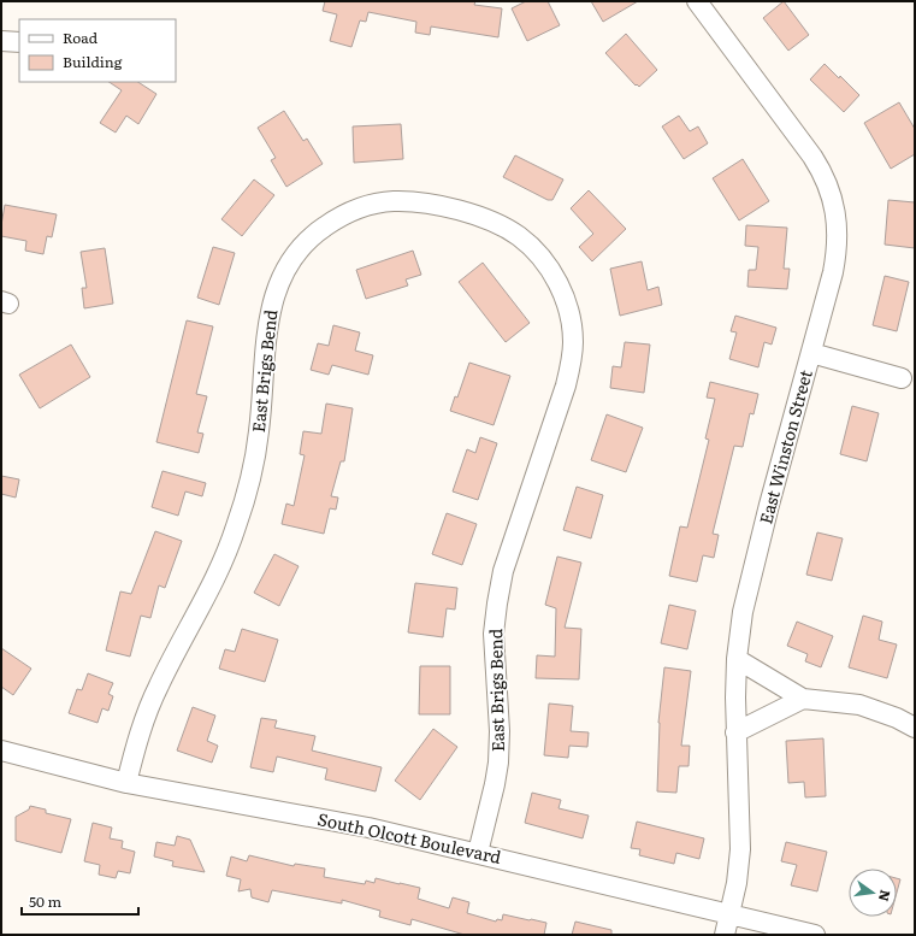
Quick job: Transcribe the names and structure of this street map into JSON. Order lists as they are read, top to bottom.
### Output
{
  "streets": {
    "street": ["East Brigs Bend", "East Winston Street", "South Olcott Boulevard"]
  },
  "crossings": [
    ["East Brigs Bend", "South Olcott Boulevard"],
    ["East Winston Street", "South Olcott Boulevard"]
  ],
  "legend": ["Road", "Building"],
  "scale_bar": "50 m",
  "north": "right"
}
